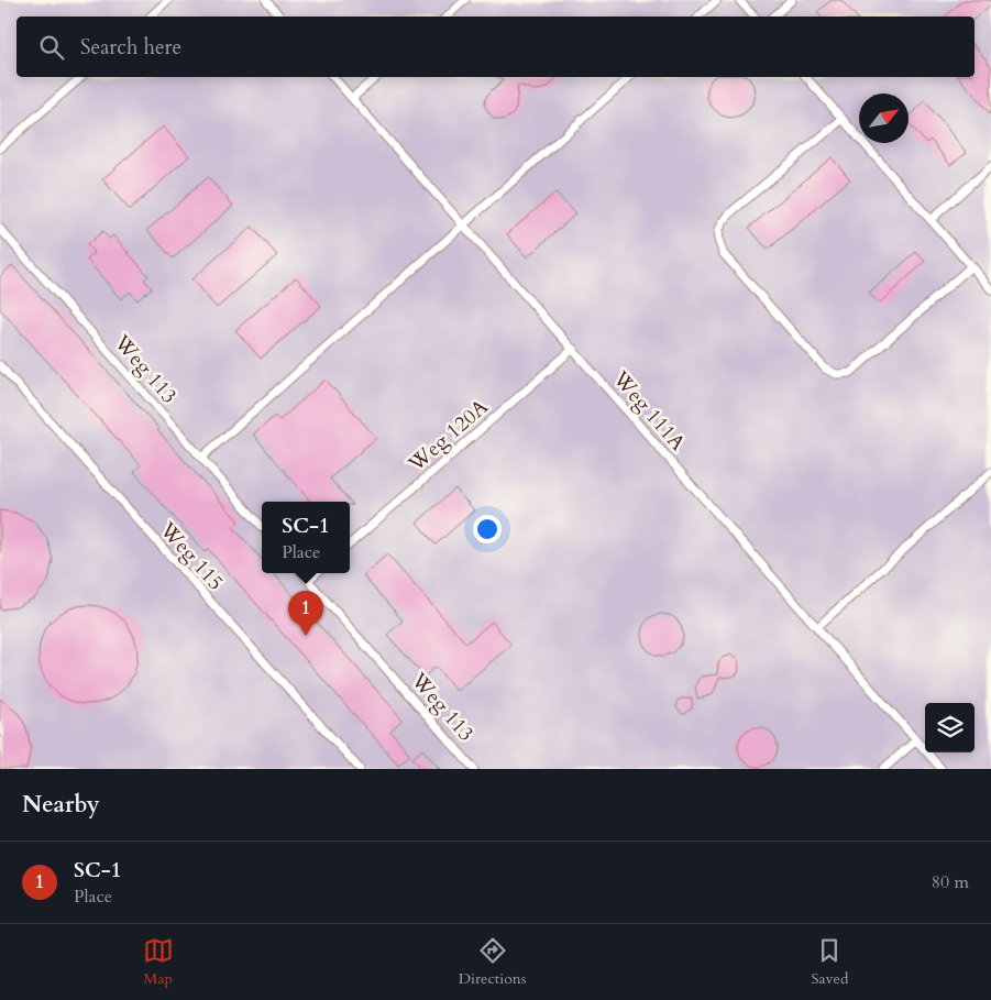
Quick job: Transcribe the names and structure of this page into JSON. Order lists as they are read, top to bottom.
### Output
{
  "streets": {
    "lane": [
      "Weg 113",
      "Weg 111A",
      "Weg 120A",
      "Weg 115"
    ]
  },
  "crossings": [
    ["Weg 111A", "Weg 120A"]
  ],
  "north": "top right",
  "page": {
    "search": "Search here",
    "popup": ["SC-1", "Place"],
    "pins": "1",
    "heading": "Nearby",
    "list": [
      {
        "mark": "1",
        "name": "SC-1",
        "note": "Place",
        "value": "80 m"
      }
    ],
    "nav": ["Map", "Directions", "Saved"]
  }
}
